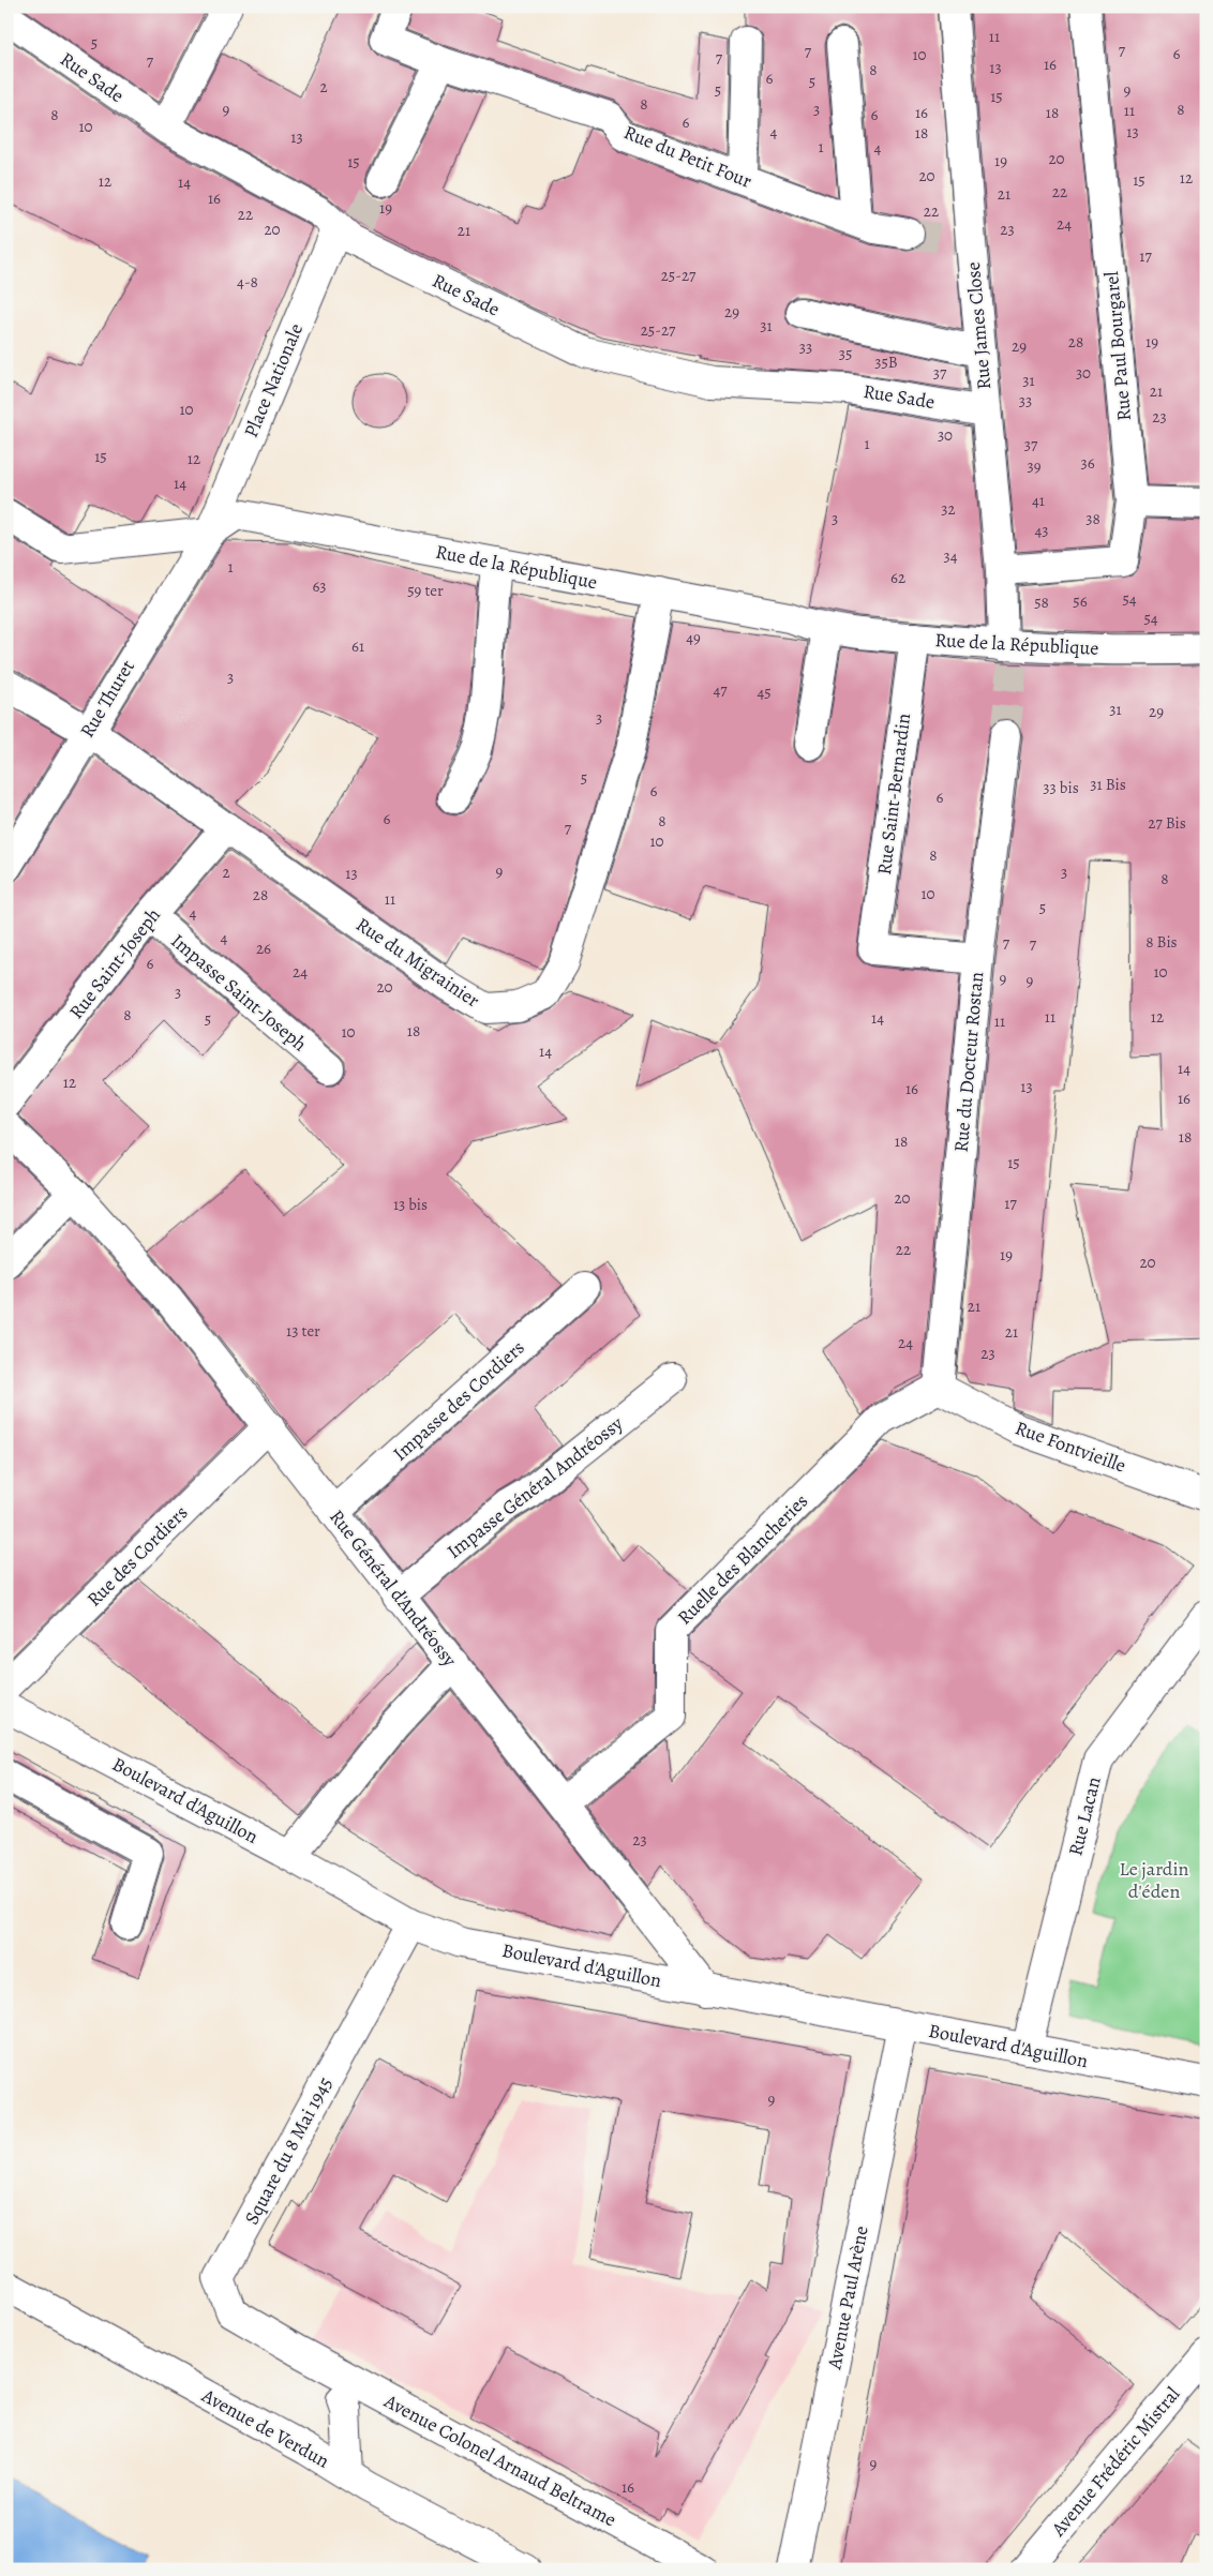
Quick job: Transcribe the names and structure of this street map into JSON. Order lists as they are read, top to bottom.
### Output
{
  "streets": {
    "street": [
      "Rue Sade",
      "Rue du Petit Four",
      "Rue James Close",
      "Rue Paul Bourgarel",
      "Place Nationale",
      "Rue de la République",
      "Rue Thuret",
      "Rue Saint-Bernardin",
      "Rue du Migrainier",
      "Rue Saint-Joseph",
      "Impasse Saint-Joseph",
      "Rue du Docteur Rostan",
      "Impasse des Cordiers",
      "Rue Fontvieille",
      "Impasse Général Andréossy",
      "Rue des Cordiers",
      "Ruelle des Blancheries",
      "Rue Général d'Andréossy",
      "Boulevard d'Aguillon",
      "Rue Lacan",
      "Square du 8 Mai 1945",
      "Avenue Paul Arène",
      "Avenue de Verdun",
      "Avenue Colonel Arnaud Beltrame",
      "Avenue Frédéric Mistral"
    ]
  },
  "crossings": [
    ["Rue Sade", "Rue James Close"],
    ["Rue Sade", "Place Nationale"],
    ["Rue James Close", "Rue Paul Bourgarel"],
    ["Rue James Close", "Rue de la République"],
    ["Place Nationale", "Rue de la République"],
    ["Place Nationale", "Rue Thuret"],
    ["Rue de la République", "Rue Thuret"],
    ["Rue de la République", "Rue Saint-Bernardin"],
    ["Rue de la République", "Rue du Migrainier"],
    ["Rue Thuret", "Rue du Migrainier"],
    ["Rue Saint-Bernardin", "Rue du Docteur Rostan"],
    ["Rue du Migrainier", "Rue Saint-Joseph"],
    ["Rue Saint-Joseph", "Impasse Saint-Joseph"],
    ["Rue du Docteur Rostan", "Rue Fontvieille"],
    ["Rue du Docteur Rostan", "Ruelle des Blancheries"],
    ["Impasse des Cordiers", "Rue Général d'Andréossy"],
    ["Rue Fontvieille", "Ruelle des Blancheries"],
    ["Impasse Général Andréossy", "Rue Général d'Andréossy"],
    ["Rue des Cordiers", "Rue Général d'Andréossy"],
    ["Ruelle des Blancheries", "Rue Général d'Andréossy"],
    ["Rue Général d'Andréossy", "Boulevard d'Aguillon"],
    ["Boulevard d'Aguillon", "Rue Lacan"],
    ["Boulevard d'Aguillon", "Square du 8 Mai 1945"],
    ["Boulevard d'Aguillon", "Avenue Paul Arène"],
    ["Square du 8 Mai 1945", "Avenue Colonel Arnaud Beltrame"]
  ],
  "parks": ["Le jardin d'éden"],
  "house_numbers": [
    "11",
    "5",
    "7",
    "7",
    "6",
    "10",
    "7",
    "7",
    "16",
    "13",
    "8",
    "6",
    "5",
    "2",
    "5",
    "9",
    "15",
    "8",
    "9",
    "3",
    "8",
    "11",
    "16",
    "18",
    "8",
    "6",
    "6",
    "10",
    "4",
    "13",
    "18",
    "13",
    "1",
    "4",
    "20",
    "19",
    "15",
    "20",
    "12",
    "15",
    "12",
    "14",
    "22",
    "21",
    "16",
    "19",
    "22",
    "22",
    "24",
    "20",
    "23",
    "21",
    "17",
    "25-27",
    "4-8",
    "29",
    "31",
    "25-27",
    "28",
    "19",
    "29",
    "33",
    "35",
    "35B",
    "37",
    "30",
    "31",
    "21",
    "33",
    "10",
    "23",
    "30",
    "1",
    "37",
    "15",
    "12",
    "36",
    "39",
    "14",
    "41",
    "32",
    "3",
    "38",
    "43",
    "34",
    "1",
    "62",
    "63",
    "59 ter",
    "54",
    "56",
    "58",
    "54",
    "49",
    "61",
    "3",
    "47",
    "45",
    "31",
    "29",
    "3",
    "5",
    "31 Bis",
    "33 bis",
    "6",
    "6",
    "6",
    "8",
    "27 Bis",
    "7",
    "10",
    "8",
    "9",
    "2",
    "3",
    "13",
    "8",
    "10",
    "28",
    "11",
    "5",
    "4",
    "4",
    "8 Bis",
    "7",
    "7",
    "26",
    "6",
    "24",
    "10",
    "9",
    "9",
    "20",
    "3",
    "8",
    "11",
    "12",
    "14",
    "5",
    "11",
    "18",
    "10",
    "14",
    "14",
    "12",
    "13",
    "16",
    "16",
    "18",
    "18",
    "15",
    "20",
    "17",
    "13 bis",
    "22",
    "19",
    "20",
    "21",
    "13 ter",
    "21",
    "24",
    "23",
    "23",
    "9",
    "9",
    "16"
  ]
}
